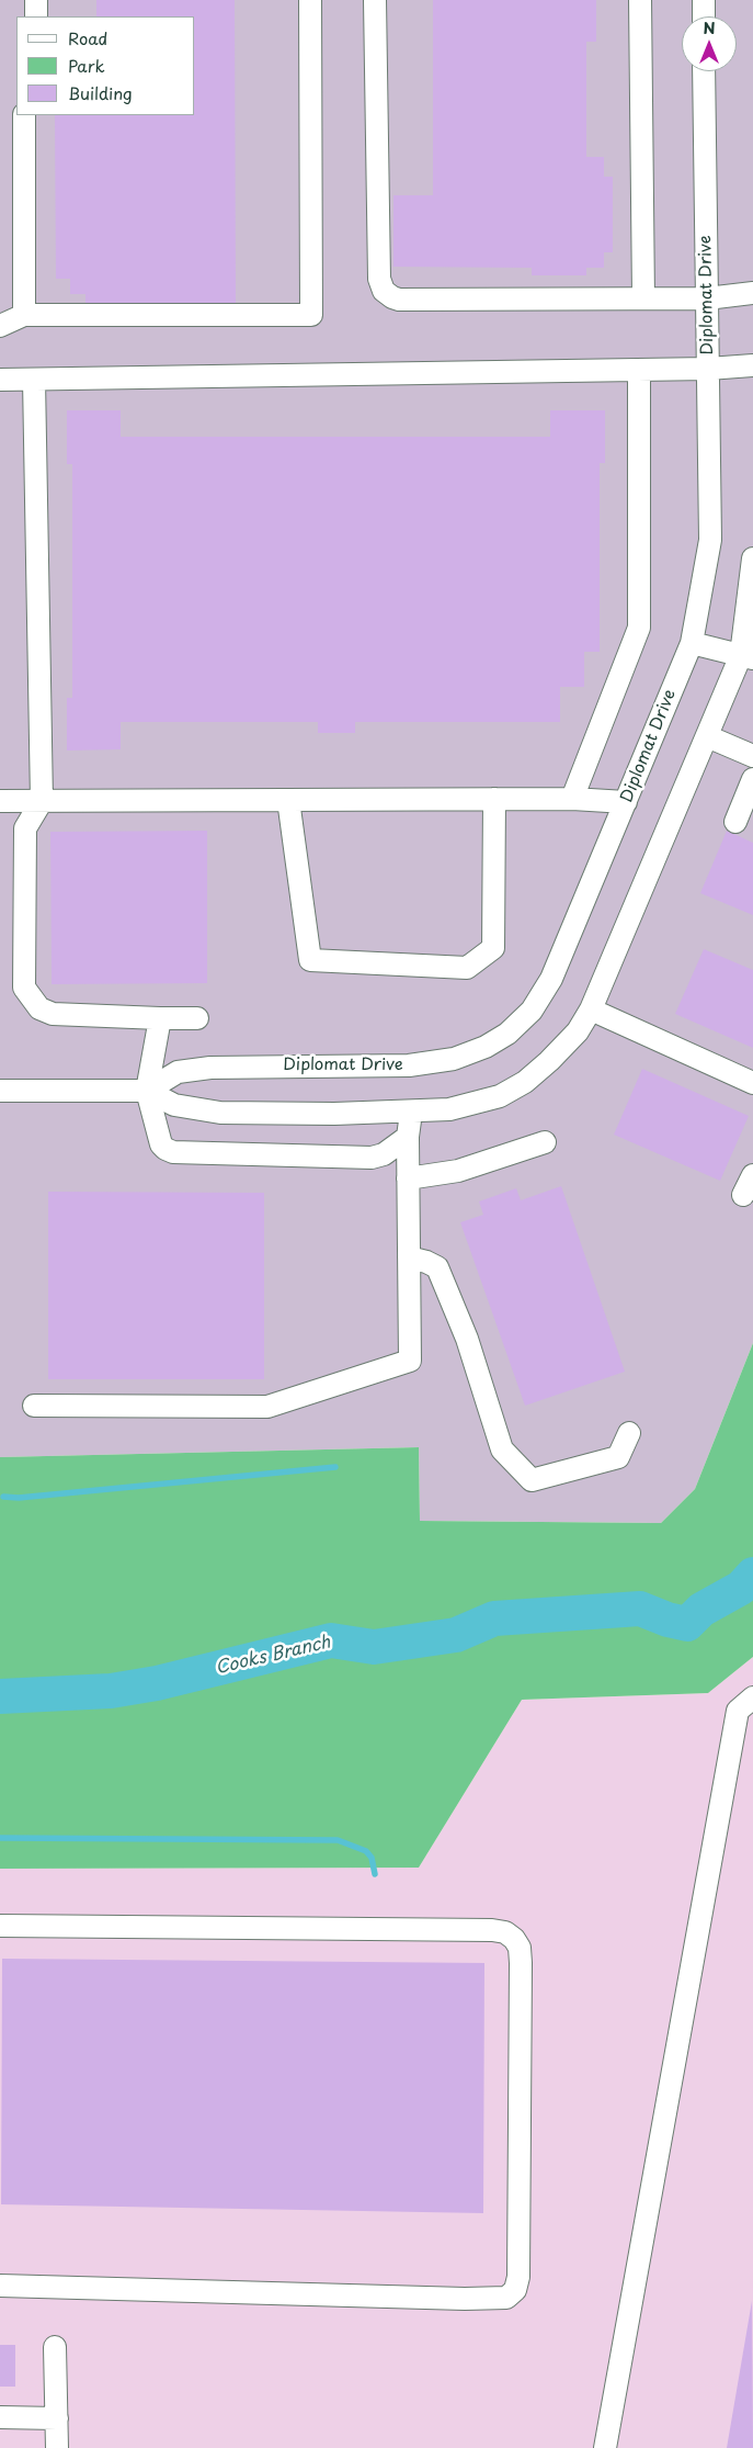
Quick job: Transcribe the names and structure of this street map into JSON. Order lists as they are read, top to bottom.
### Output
{
  "streets": {
    "street": ["Diplomat Drive"]
  },
  "water": ["Cooks Branch"],
  "legend": ["Road", "Park", "Building"],
  "north": "top"
}
